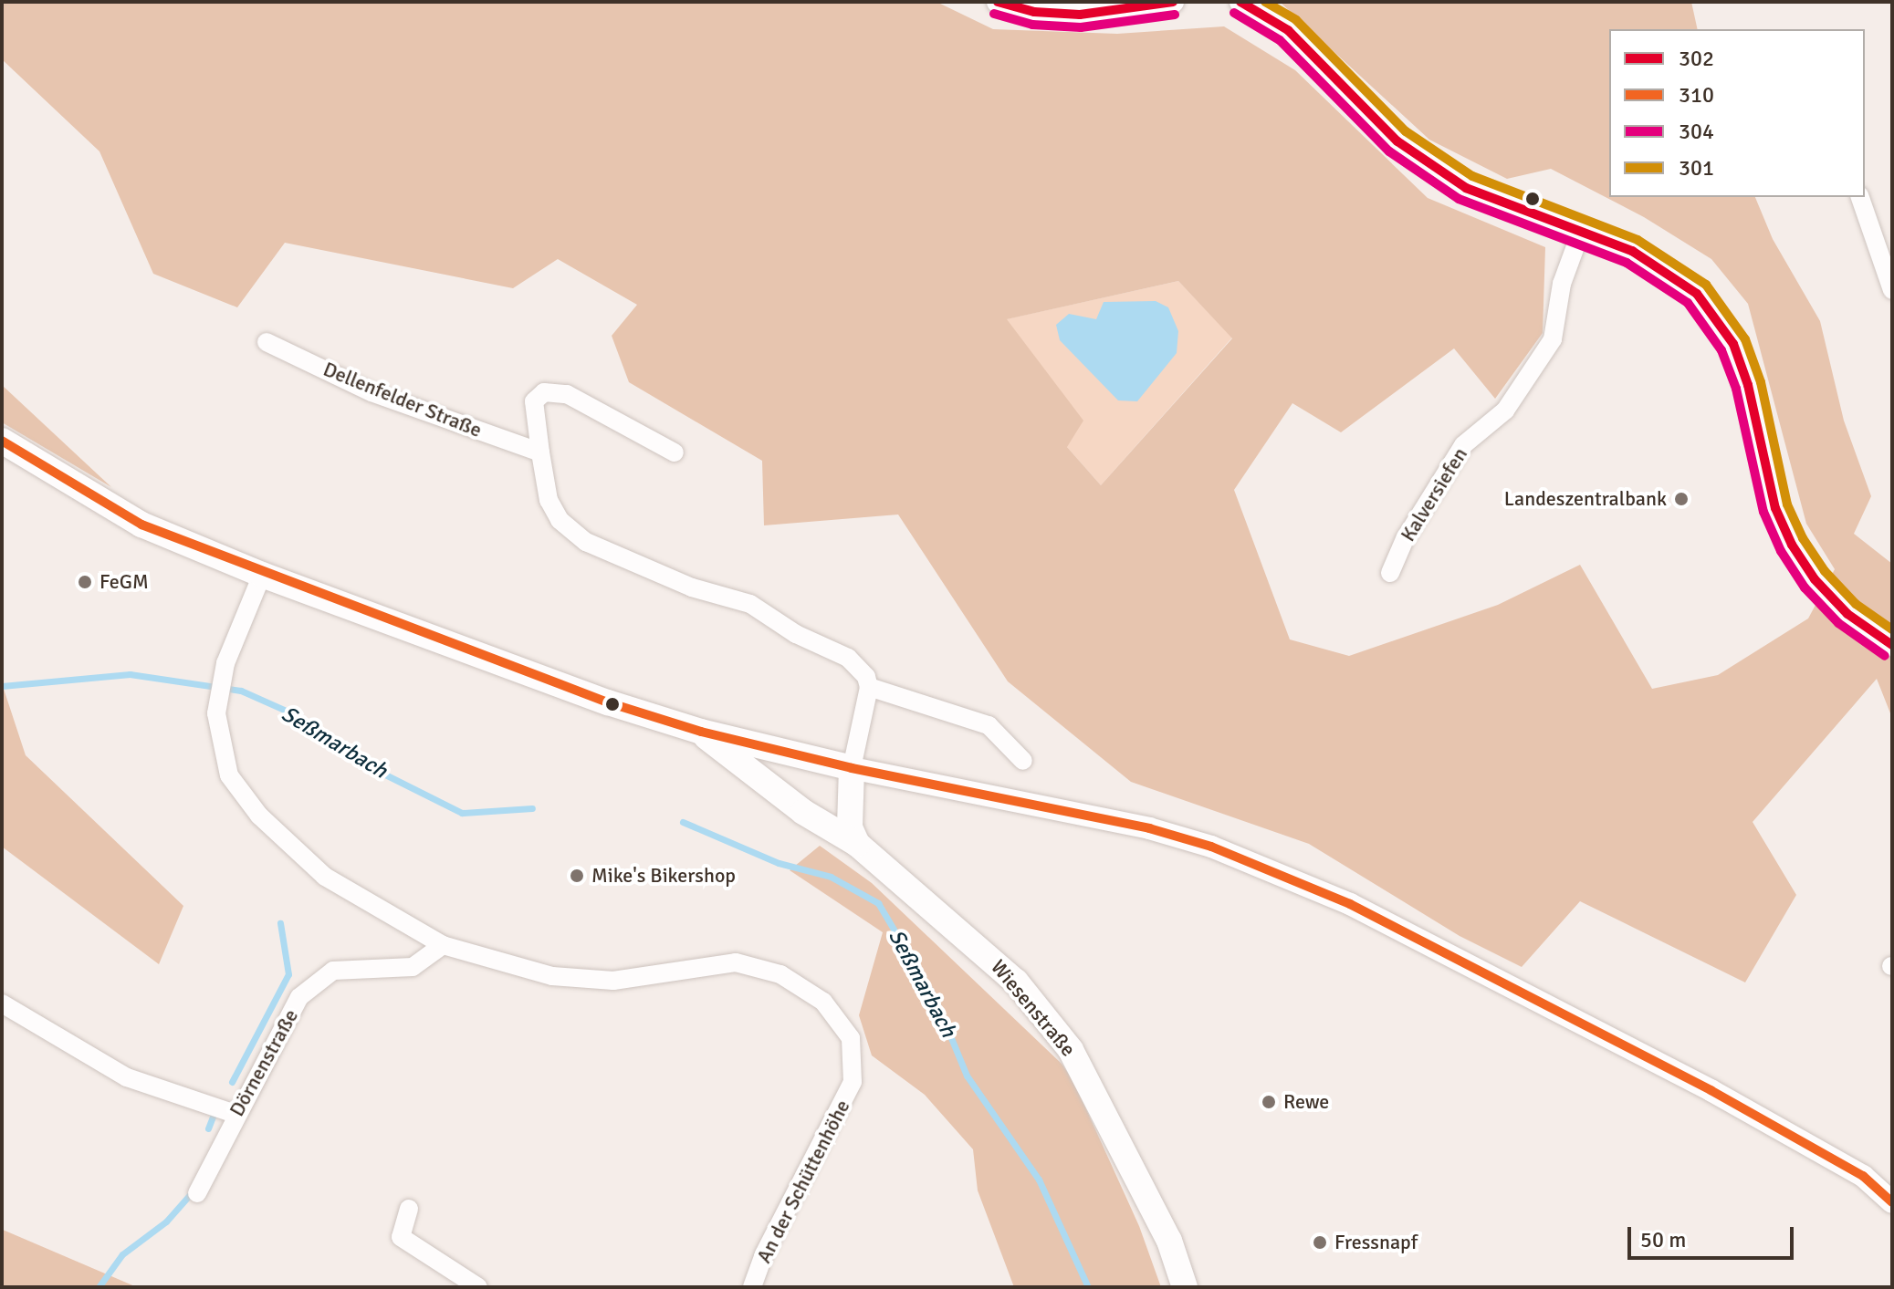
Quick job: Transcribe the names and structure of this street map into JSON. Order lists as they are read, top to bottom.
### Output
{
  "streets": {
    "main road": ["Wiesenstraße"],
    "street": [
      "Dellenfelder Straße",
      "Kalversiefen",
      "Dörnenstraße",
      "An der Schüttenhöhe"
    ]
  },
  "crossings": [
    ["Dörnenstraße", "An der Schüttenhöhe"]
  ],
  "water": ["Seßmarbach"],
  "places": [
    "Landeszentralbank",
    "FeGM",
    "Mike's Bikershop",
    "Rewe",
    "Fressnapf"
  ],
  "lines": [
    "transit line 302",
    "transit line 301",
    "transit line 304",
    "transit line 310"
  ],
  "legend": [
    "302",
    "310",
    "304",
    "301"
  ],
  "scale_bar": "50 m"
}
